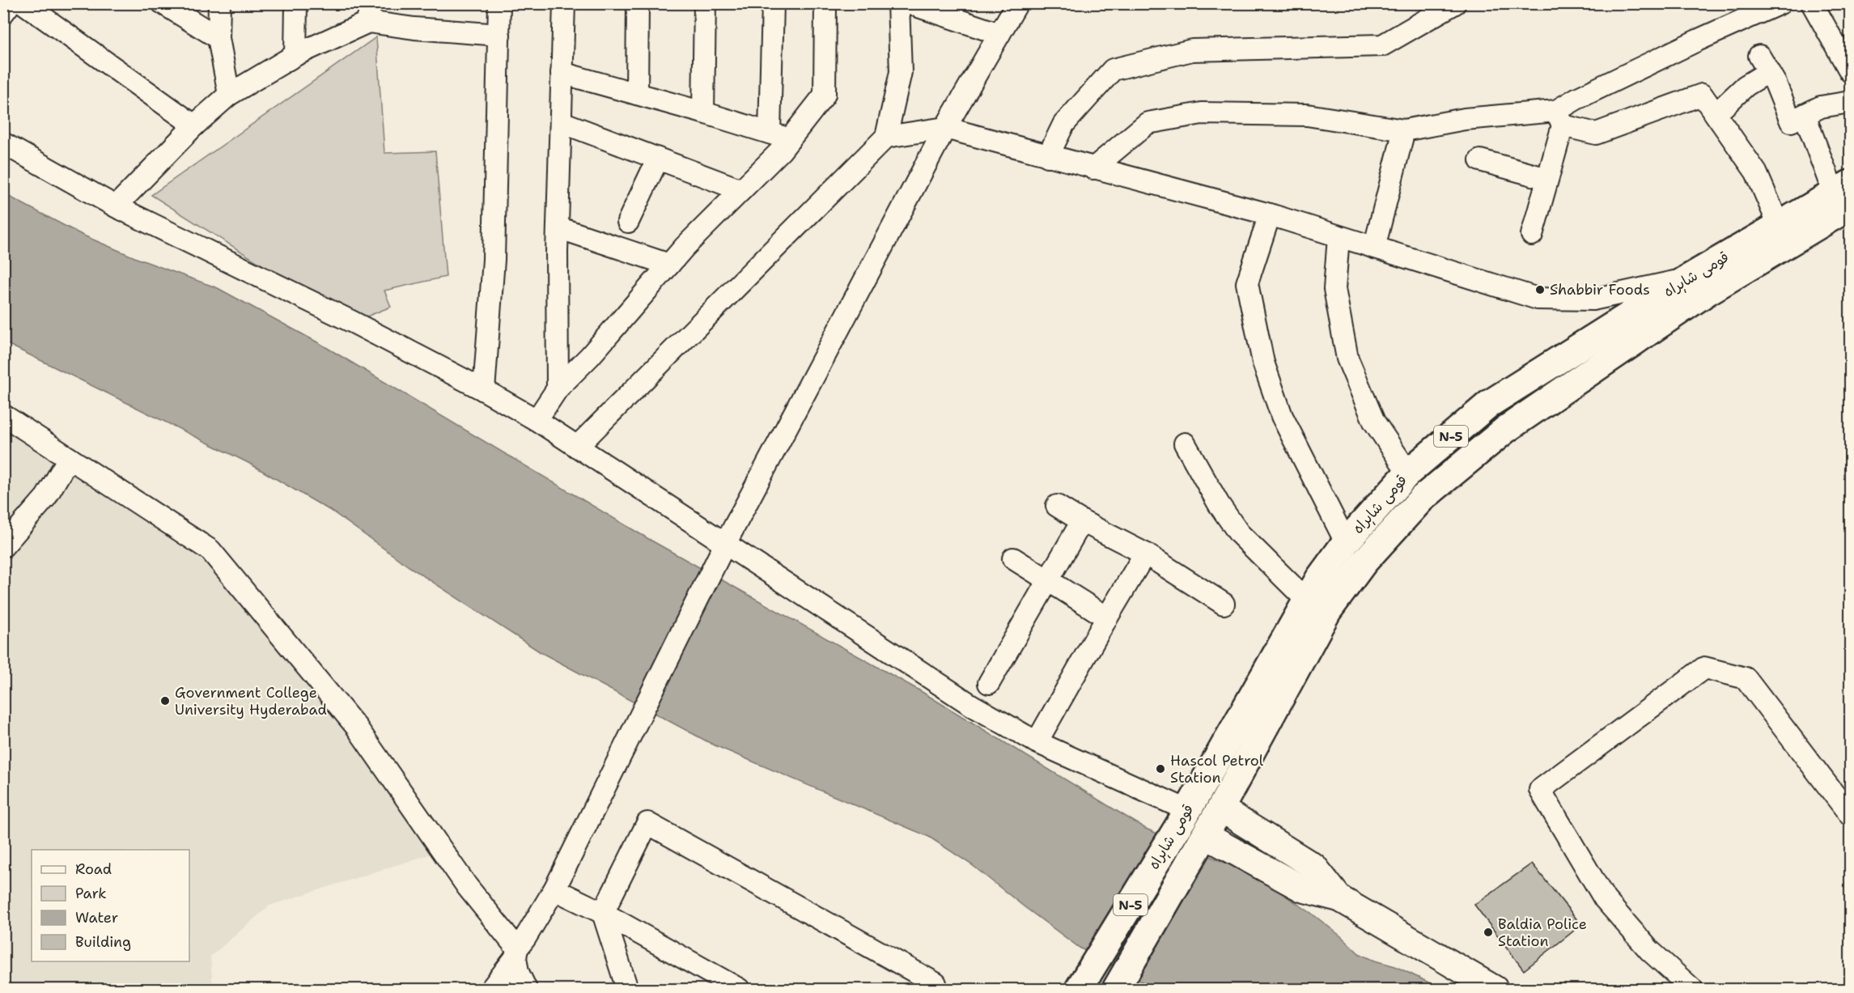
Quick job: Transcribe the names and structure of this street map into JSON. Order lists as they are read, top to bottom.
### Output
{
  "streets": {
    "highway": ["قومی شاہراہ", "N-5"]
  },
  "places": [
    "Shabbir Foods",
    "Government College University Hyderabad",
    "Hascol Petrol Station",
    "Baldia Police Station"
  ],
  "legend": [
    "Road",
    "Park",
    "Water",
    "Building"
  ]
}
